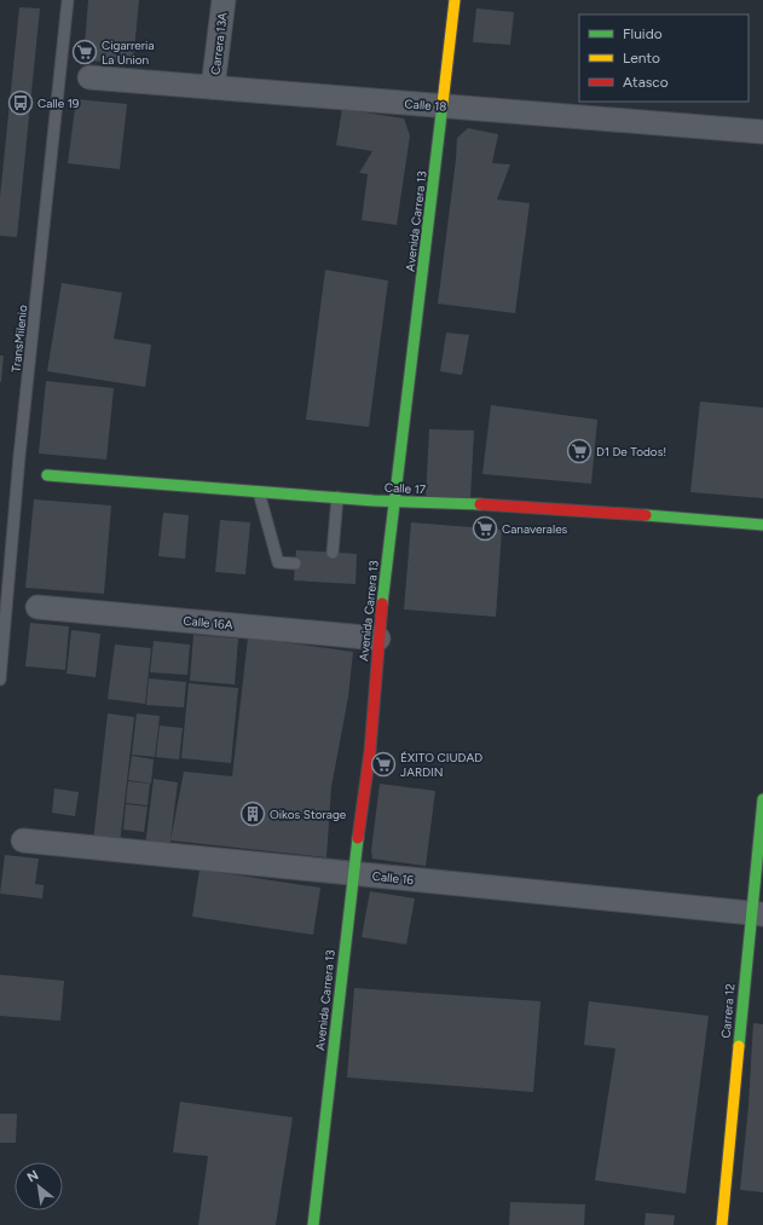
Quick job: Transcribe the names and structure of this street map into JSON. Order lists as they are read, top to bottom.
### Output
{
  "streets": {
    "street": [
      "Carrera 13A",
      "Calle 18",
      "Avenida Carrera 13",
      "Calle 17",
      "Calle 16A",
      "Calle 16",
      "Carrera 12"
    ],
    "lane": ["TransMilenio"]
  },
  "crossings": [
    ["Carrera 13A", "Calle 18"],
    ["Calle 18", "Avenida Carrera 13"],
    ["Avenida Carrera 13", "Calle 17"],
    ["Avenida Carrera 13", "Calle 16A"],
    ["Avenida Carrera 13", "Calle 16"],
    ["Calle 16", "Carrera 12"]
  ],
  "places": {
    "supermarket": [
      "Cigarreria La Union",
      "D1 De Todos!",
      "Canaverales",
      "ÉXITO CIUDAD JARDIN"
    ],
    "bus stop": ["Calle 19"],
    "building": ["Oikos Storage"]
  },
  "legend": ["Fluido", "Lento", "Atasco"],
  "north": "top left"
}
